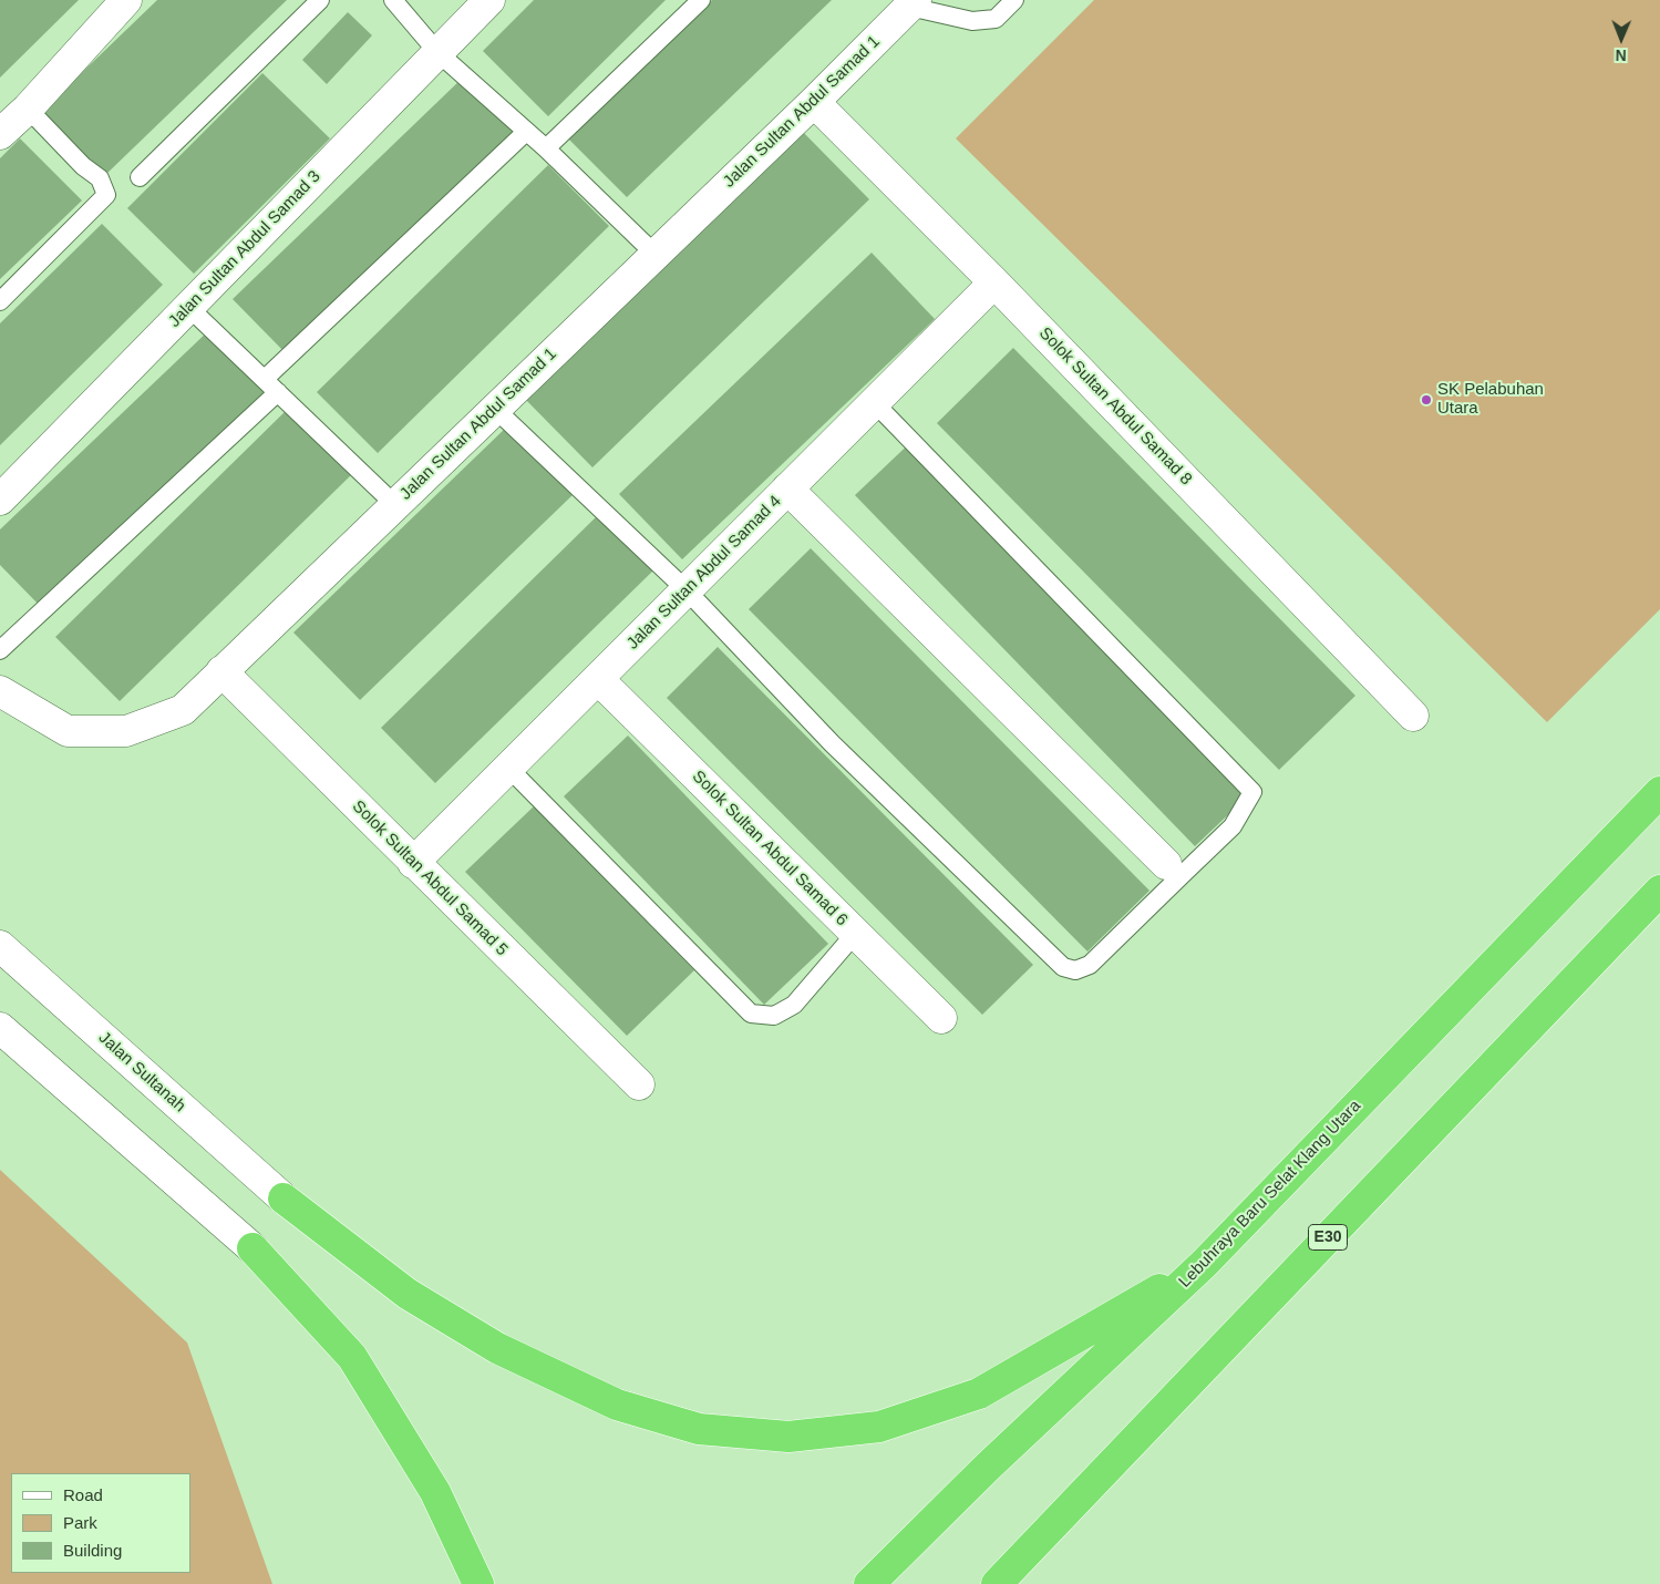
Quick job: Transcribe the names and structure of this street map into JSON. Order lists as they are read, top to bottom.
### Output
{
  "streets": {
    "highway": ["Lebuhraya Baru Selat Klang Utara", "E30"],
    "street": [
      "Jalan Sultan Abdul Samad 1",
      "Jalan Sultan Abdul Samad 3",
      "Solok Sultan Abdul Samad 8",
      "Jalan Sultan Abdul Samad 4",
      "Solok Sultan Abdul Samad 6",
      "Solok Sultan Abdul Samad 5",
      "Jalan Sultanah"
    ]
  },
  "crossings": [
    ["Jalan Sultan Abdul Samad 1", "Solok Sultan Abdul Samad 8"],
    ["Jalan Sultan Abdul Samad 1", "Solok Sultan Abdul Samad 5"],
    ["Solok Sultan Abdul Samad 8", "Jalan Sultan Abdul Samad 4"],
    ["Jalan Sultan Abdul Samad 4", "Solok Sultan Abdul Samad 6"],
    ["Jalan Sultan Abdul Samad 4", "Solok Sultan Abdul Samad 5"]
  ],
  "places": ["SK Pelabuhan Utara"],
  "legend": ["Road", "Park", "Building"],
  "north": "bottom"
}
